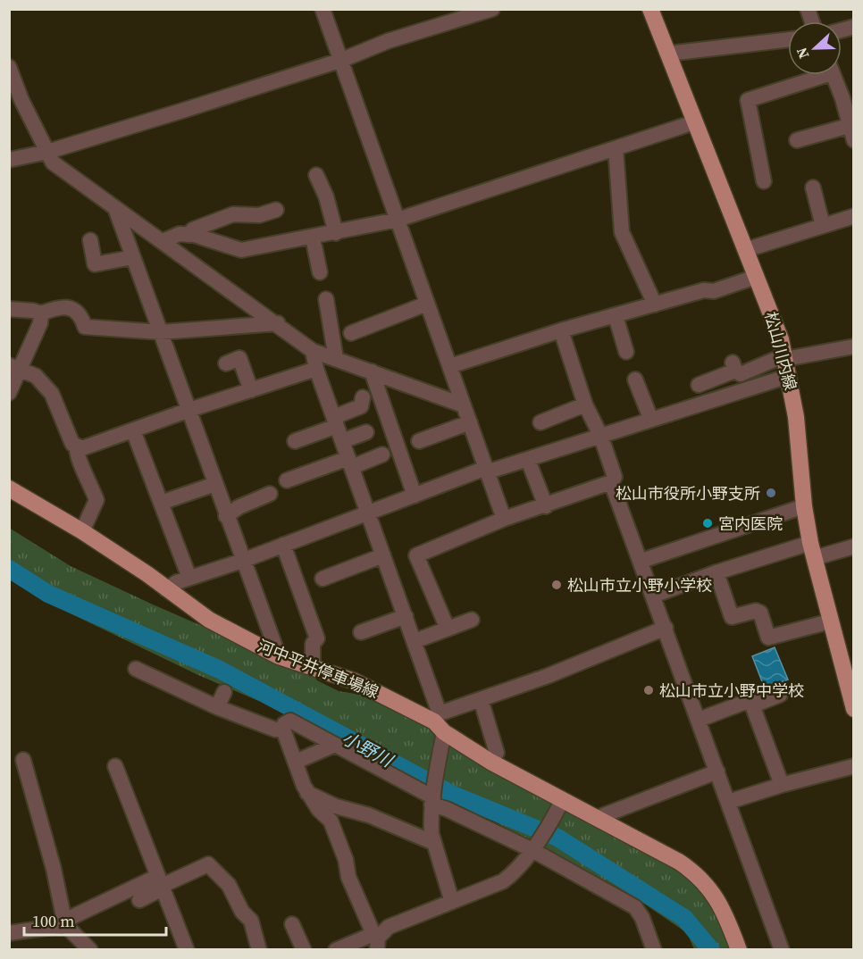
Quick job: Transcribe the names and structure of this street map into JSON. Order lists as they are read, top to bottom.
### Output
{
  "streets": {
    "main road": ["松山川内線", "河中平井停車場線"]
  },
  "water": ["小野川"],
  "places": [
    "松山市役所小野支所",
    "宮内医院",
    "松山市立小野小学校",
    "松山市立小野中学校"
  ],
  "scale_bar": "100 m",
  "north": "left"
}
